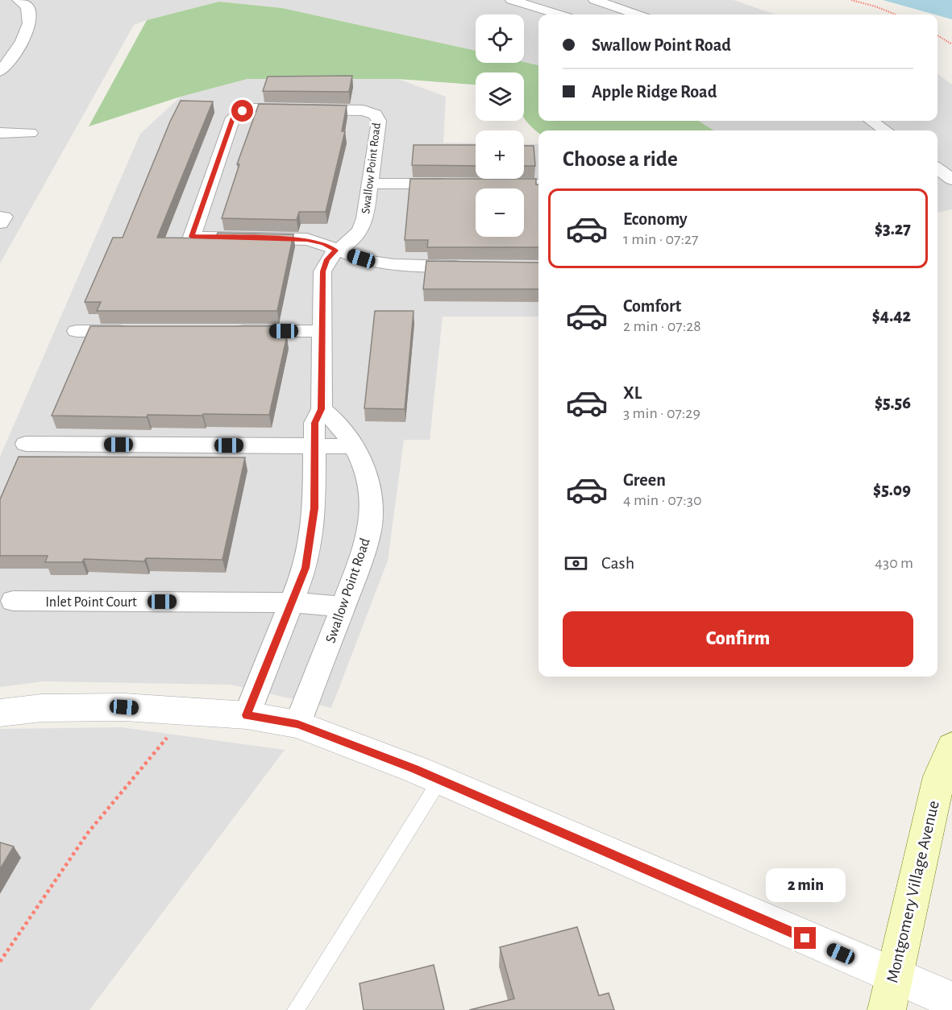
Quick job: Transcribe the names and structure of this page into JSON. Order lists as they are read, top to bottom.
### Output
{
  "streets": {
    "main road": ["Montgomery Village Avenue"],
    "street": ["Swallow Point Road", "Inlet Point Court"]
  },
  "crossings": [
    ["Swallow Point Road", "Inlet Point Court"]
  ],
  "page": {
    "map_buttons": ["+", "−"],
    "banner": ["Swallow Point Road", "Apple Ridge Road"],
    "heading": "Choose a ride",
    "list": [
      {
        "name": "Economy",
        "note": "1 min · 07:27",
        "value": "$3.27"
      },
      {
        "name": "Comfort",
        "note": "2 min · 07:28",
        "value": "$4.42"
      },
      {
        "name": "XL",
        "note": "3 min · 07:29",
        "value": "$5.56"
      },
      {
        "name": "Green",
        "note": "4 min · 07:30",
        "value": "$5.09"
      }
    ],
    "pay": ["Cash", "430 m"],
    "buttons": "Confirm",
    "bubble": "2 min"
  }
}
